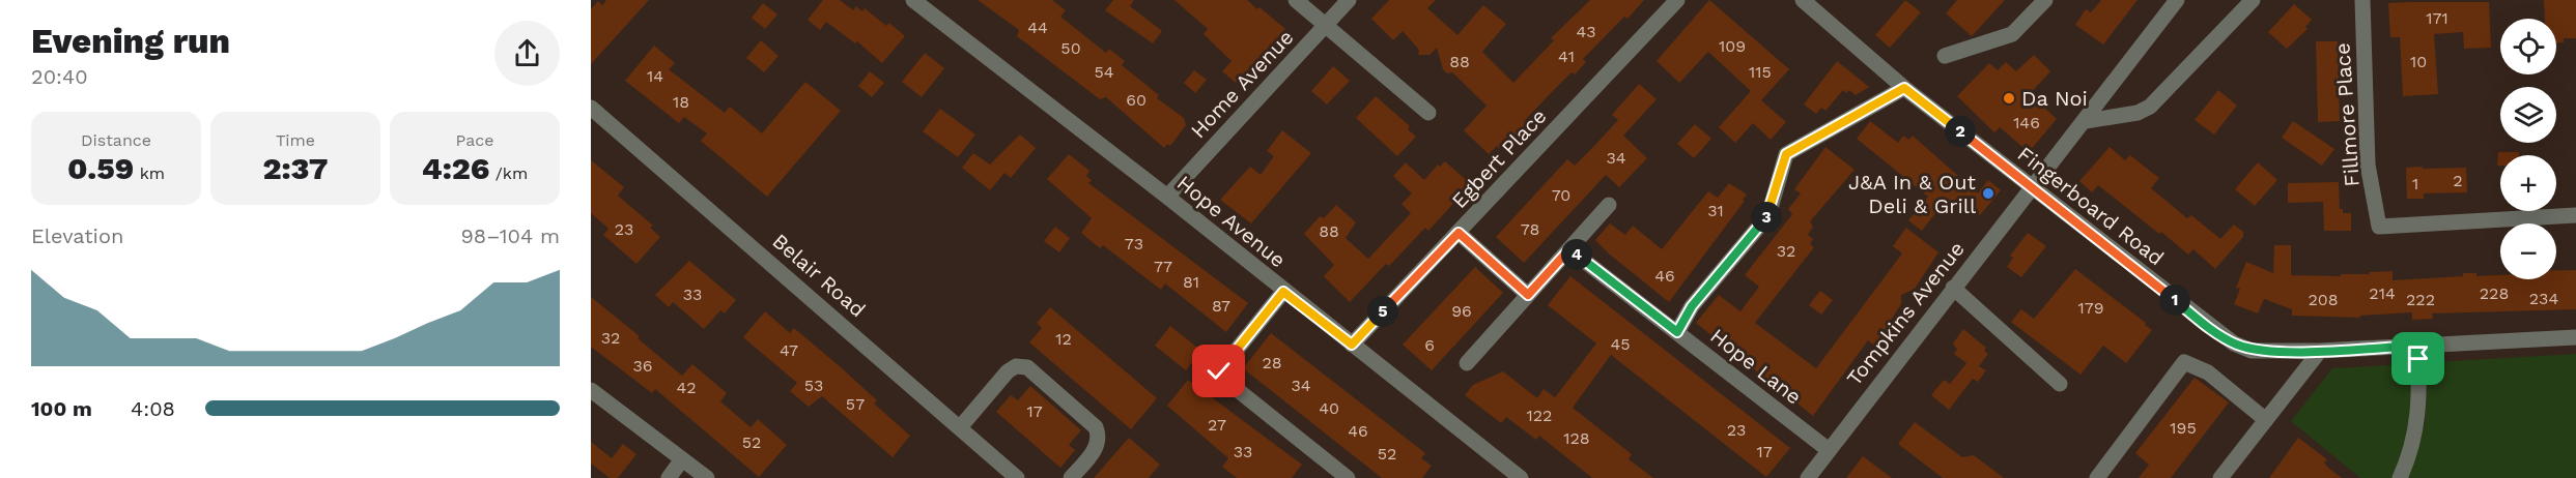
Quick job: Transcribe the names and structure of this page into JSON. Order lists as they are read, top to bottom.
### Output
{
  "streets": {
    "street": [
      "Home Avenue",
      "Fillmore Place",
      "Egbert Place",
      "Fingerboard Road",
      "Hope Avenue",
      "Belair Road",
      "Tompkins Avenue",
      "Hope Lane"
    ]
  },
  "crossings": [
    ["Home Avenue", "Hope Avenue"],
    ["Egbert Place", "Hope Avenue"],
    ["Fingerboard Road", "Tompkins Avenue"],
    ["Tompkins Avenue", "Hope Lane"]
  ],
  "places": ["Da Noi", "J&A In & Out Deli & Grill"],
  "house_numbers": [
    "171",
    "44",
    "43",
    "109",
    "50",
    "41",
    "88",
    "10",
    "54",
    "115",
    "14",
    "60",
    "18",
    "146",
    "34",
    "2",
    "1",
    "70",
    "31",
    "23",
    "78",
    "88",
    "73",
    "32",
    "77",
    "46",
    "81",
    "214",
    "228",
    "33",
    "234",
    "208",
    "222",
    "87",
    "179",
    "96",
    "32",
    "12",
    "45",
    "6",
    "47",
    "28",
    "36",
    "53",
    "34",
    "42",
    "57",
    "40",
    "17",
    "122",
    "27",
    "195",
    "23",
    "46",
    "128",
    "52",
    "33",
    "17",
    "52"
  ],
  "page": {
    "heading": ["Evening run", "20:40"],
    "map_buttons": ["+", "−"],
    "stats": [
      ["Distance", "0.59 km"],
      ["Time", "2:37"],
      ["Pace", "4:26 /km"]
    ],
    "pins": [
      "2",
      "3",
      "4",
      "1",
      "5"
    ],
    "chart": ["Elevation", "98–104 m"],
    "list": [
      {
        "name": "100 m",
        "note": "4:08"
      }
    ]
  }
}
